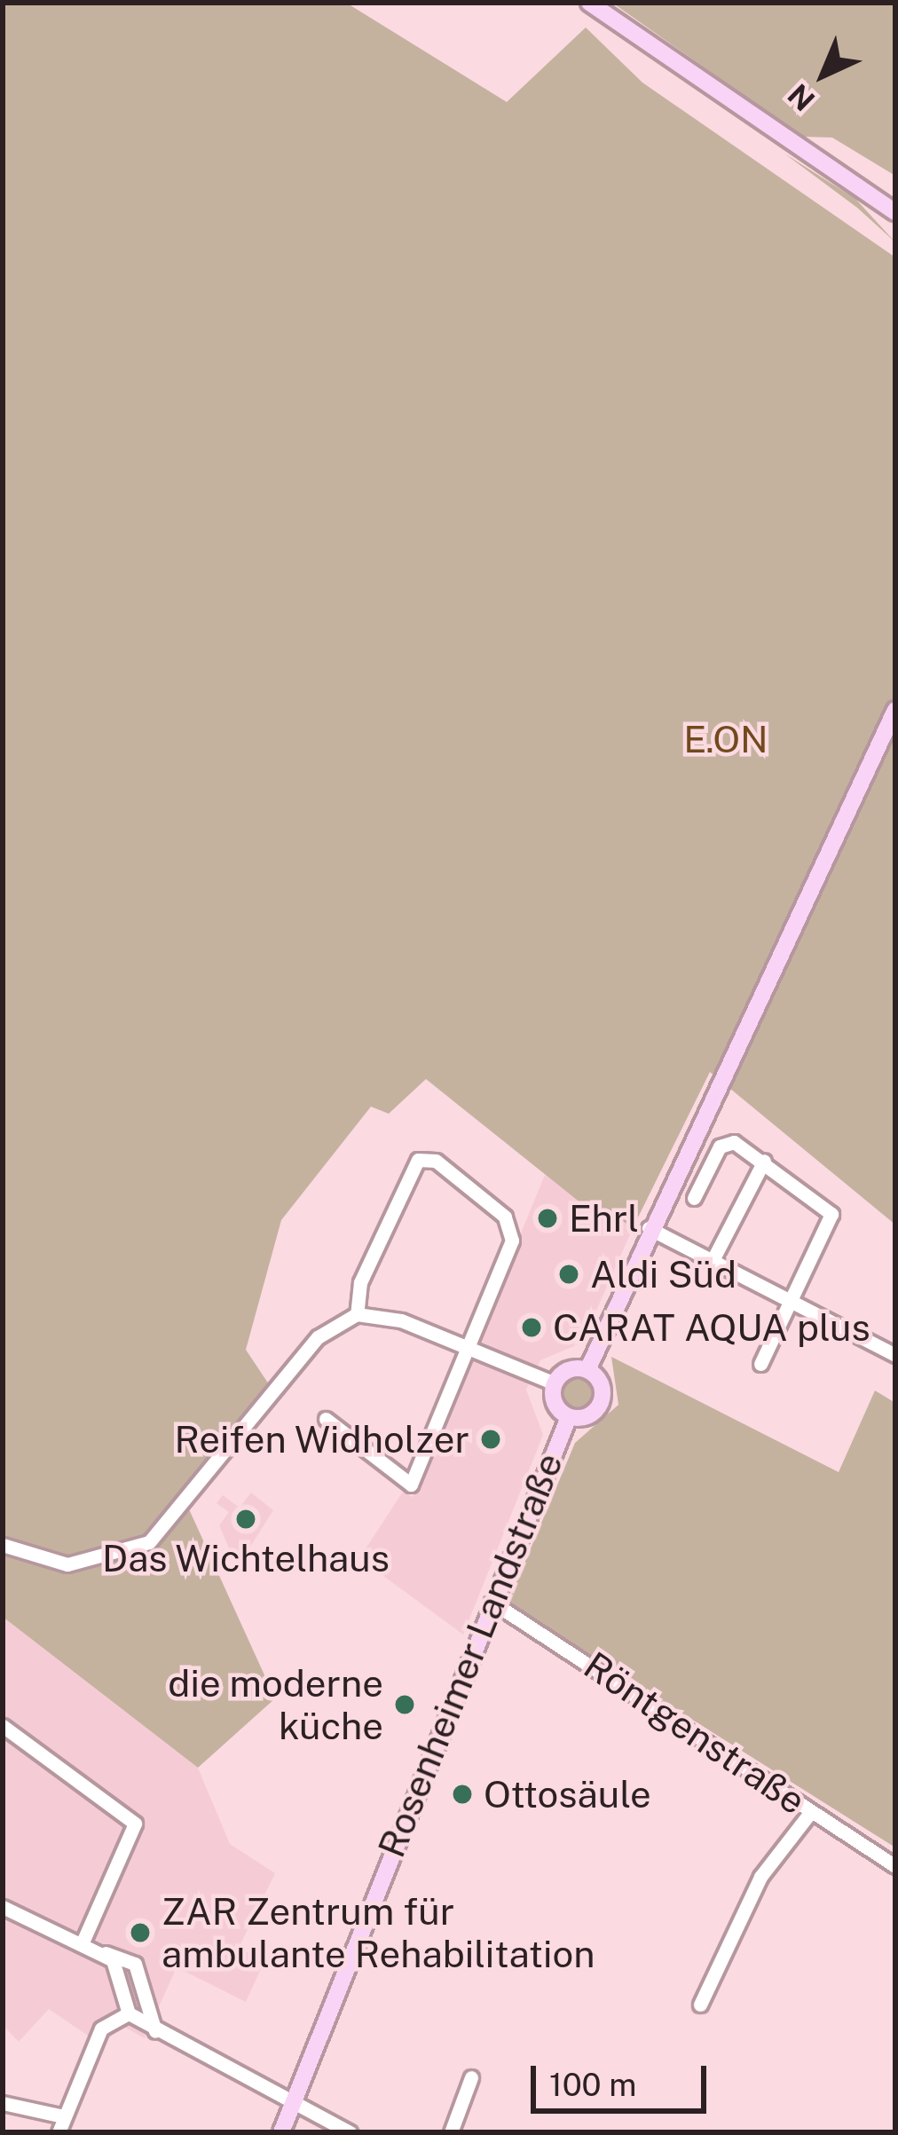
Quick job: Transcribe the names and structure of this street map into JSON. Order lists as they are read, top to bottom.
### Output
{
  "streets": {
    "main road": ["Rosenheimer Landstraße"],
    "street": ["Röntgenstraße"]
  },
  "crossings": [
    ["Rosenheimer Landstraße", "Röntgenstraße"]
  ],
  "parks": ["E.ON"],
  "places": [
    "Ehrl",
    "Aldi Süd",
    "CARAT AQUA plus",
    "Reifen Widholzer",
    "Das Wichtelhaus",
    "die moderne küche",
    "Ottosäule",
    "ZAR Zentrum für ambulante Rehabilitation"
  ],
  "scale_bar": "100 m",
  "north": "bottom left"
}
